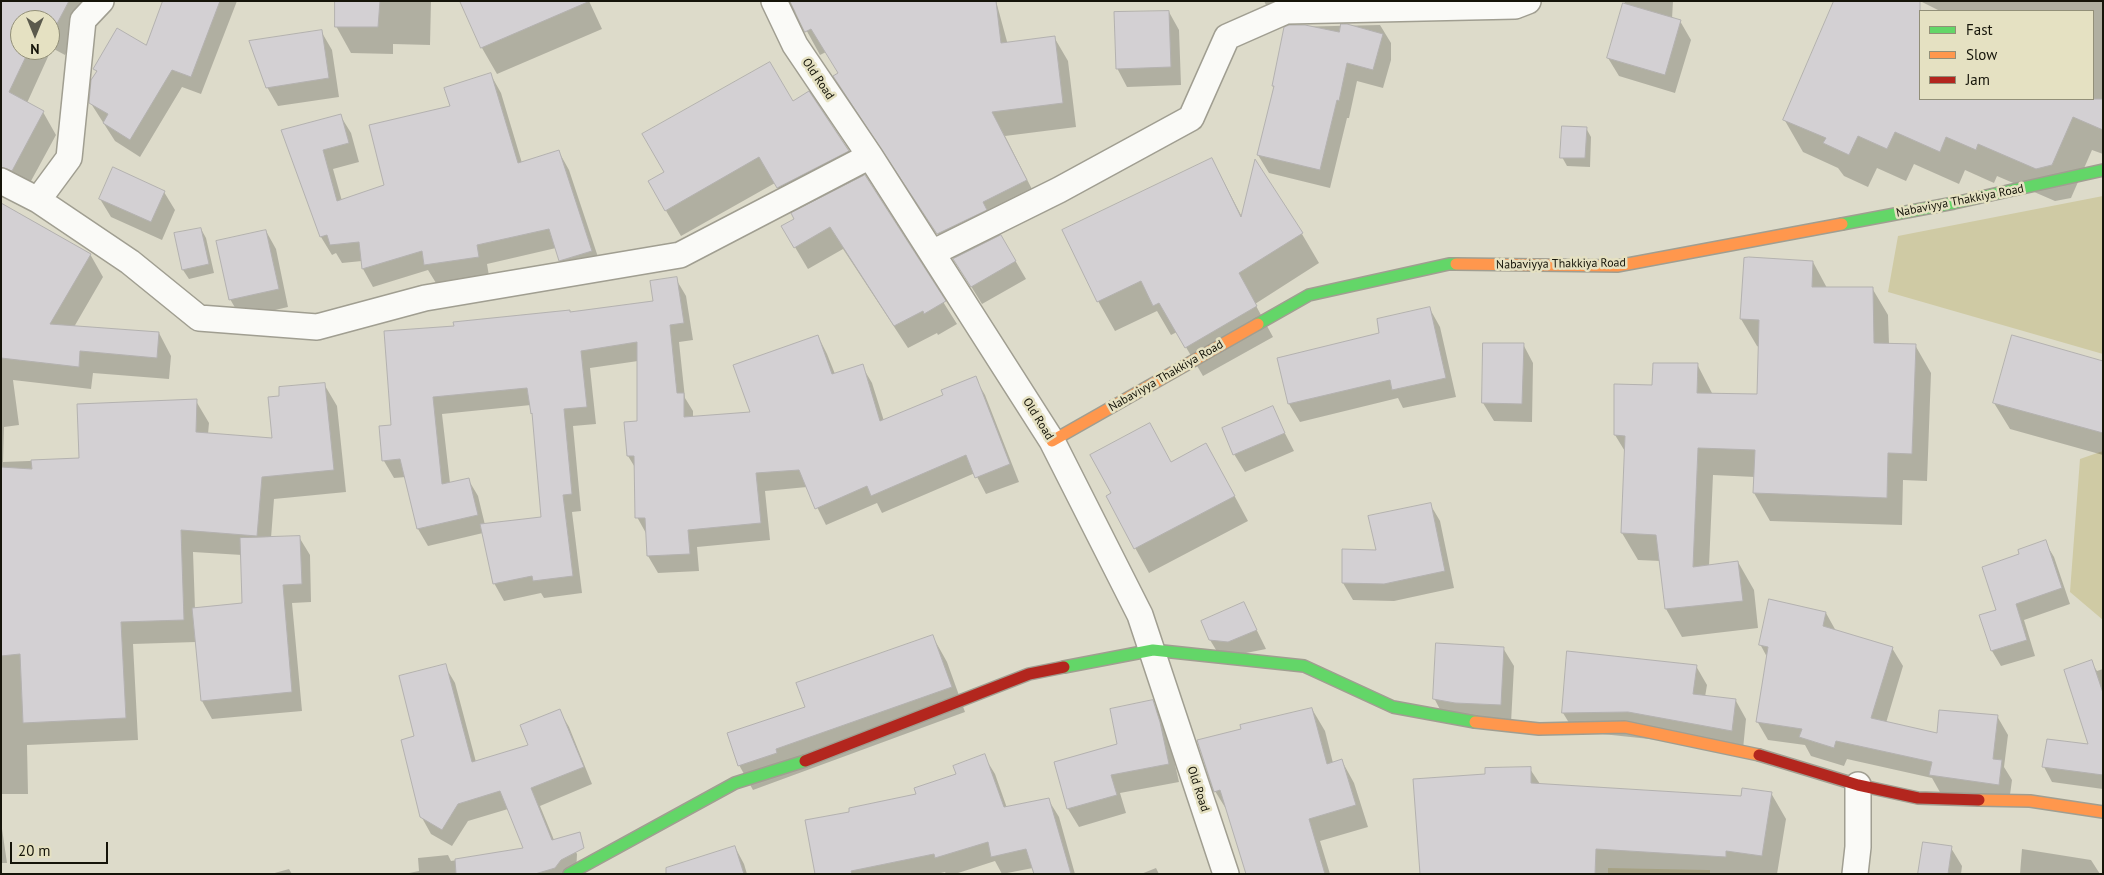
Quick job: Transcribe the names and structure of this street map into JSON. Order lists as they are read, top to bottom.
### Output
{
  "streets": {
    "street": ["Old Road", "Nabaviyya Thakkiya Road"]
  },
  "crossings": [
    ["Old Road", "Nabaviyya Thakkiya Road"]
  ],
  "legend": ["Fast", "Slow", "Jam"],
  "scale_bar": "20 m",
  "north": "bottom"
}
